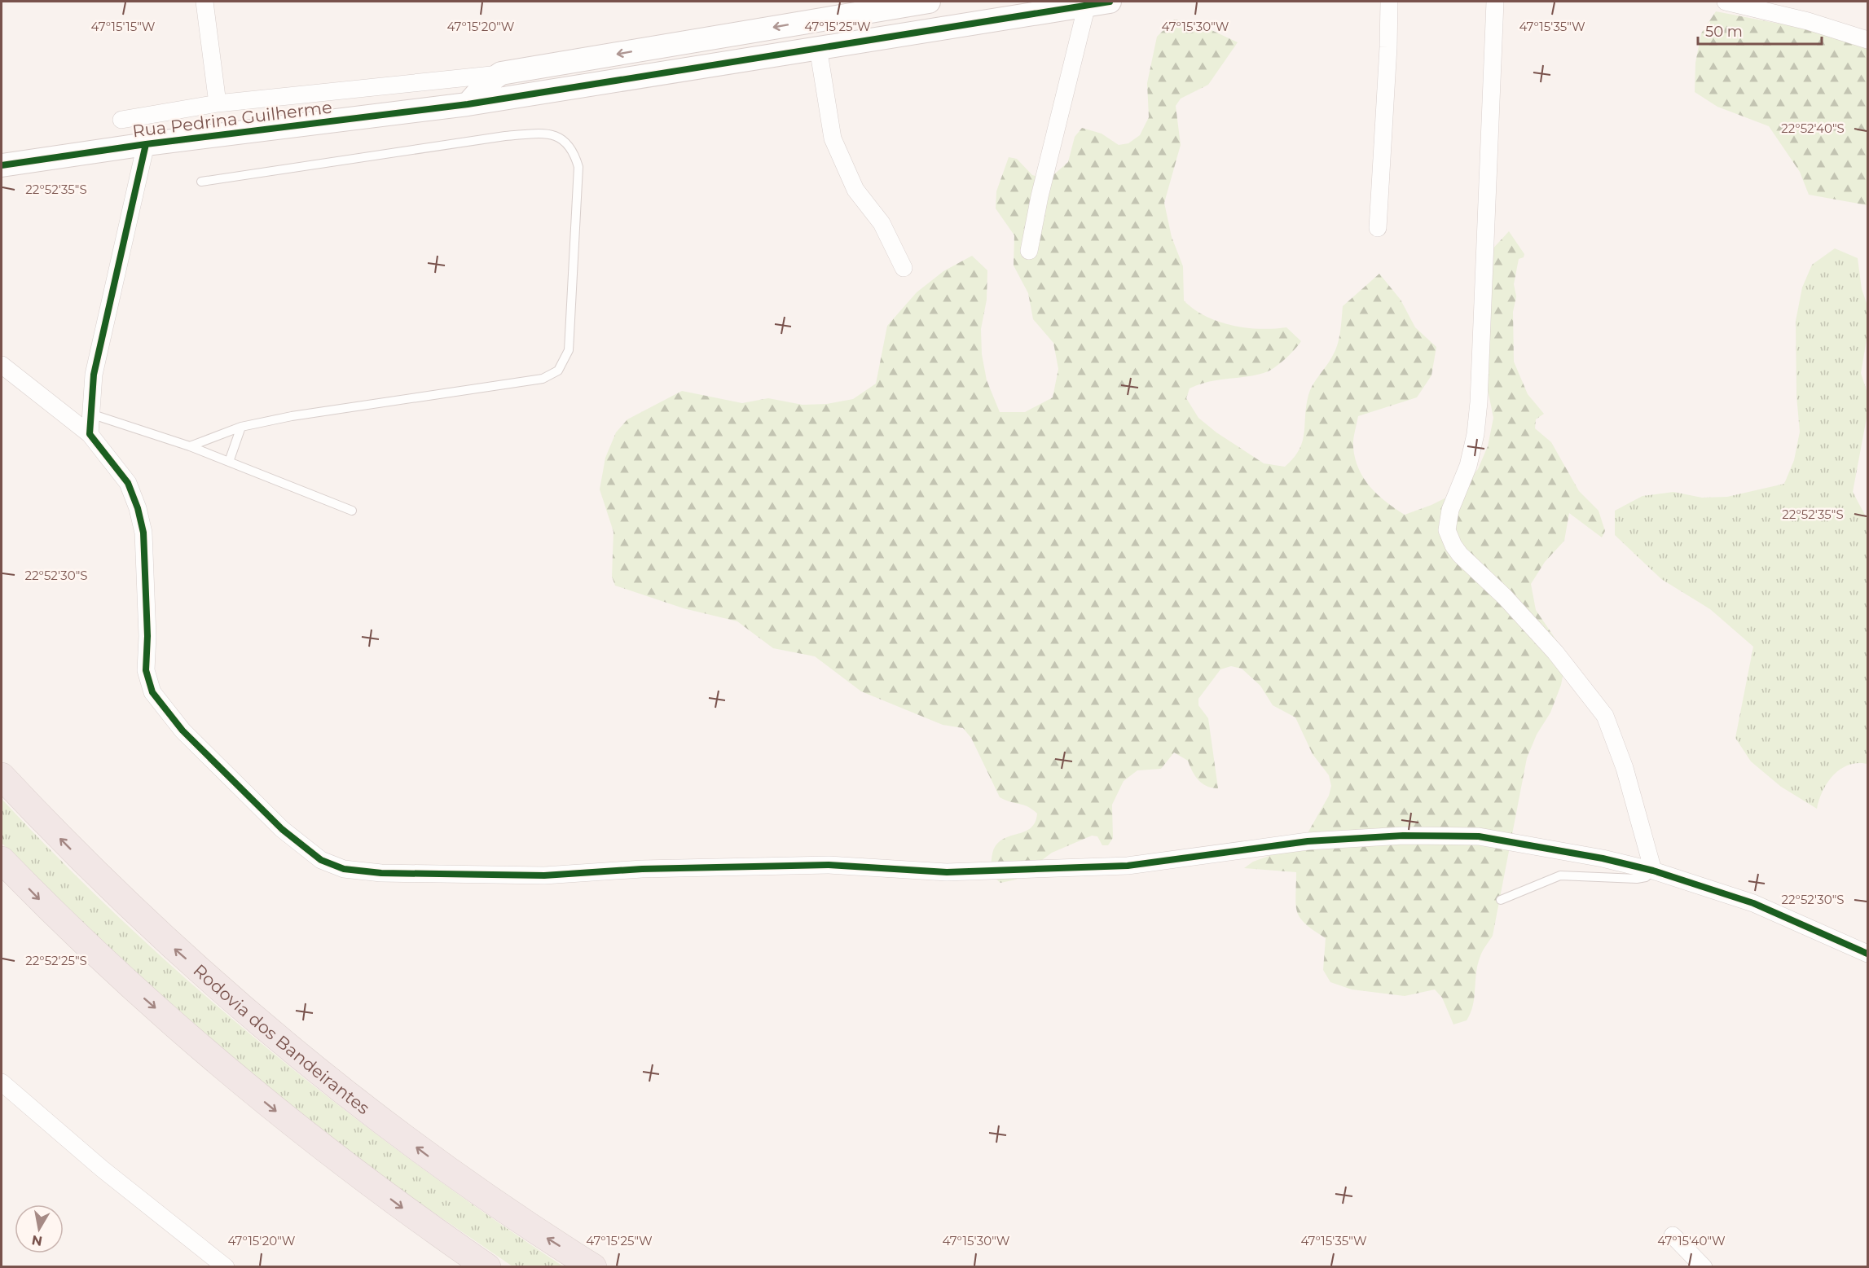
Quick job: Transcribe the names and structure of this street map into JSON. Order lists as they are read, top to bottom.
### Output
{
  "streets": {
    "highway": ["Rodovia dos Bandeirantes"],
    "street": ["Rua Pedrina Guilherme"]
  },
  "scale_bar": "50 m",
  "north": "bottom",
  "coordinates": [
    "47°15'15\"W",
    "47°15'20\"W",
    "47°15'25\"W",
    "47°15'30\"W",
    "47°15'35\"W",
    "22°52'40\"S",
    "22°52'35\"S",
    "22°52'30\"S",
    "22°52'25\"S",
    "47°15'40\"W"
  ]
}
